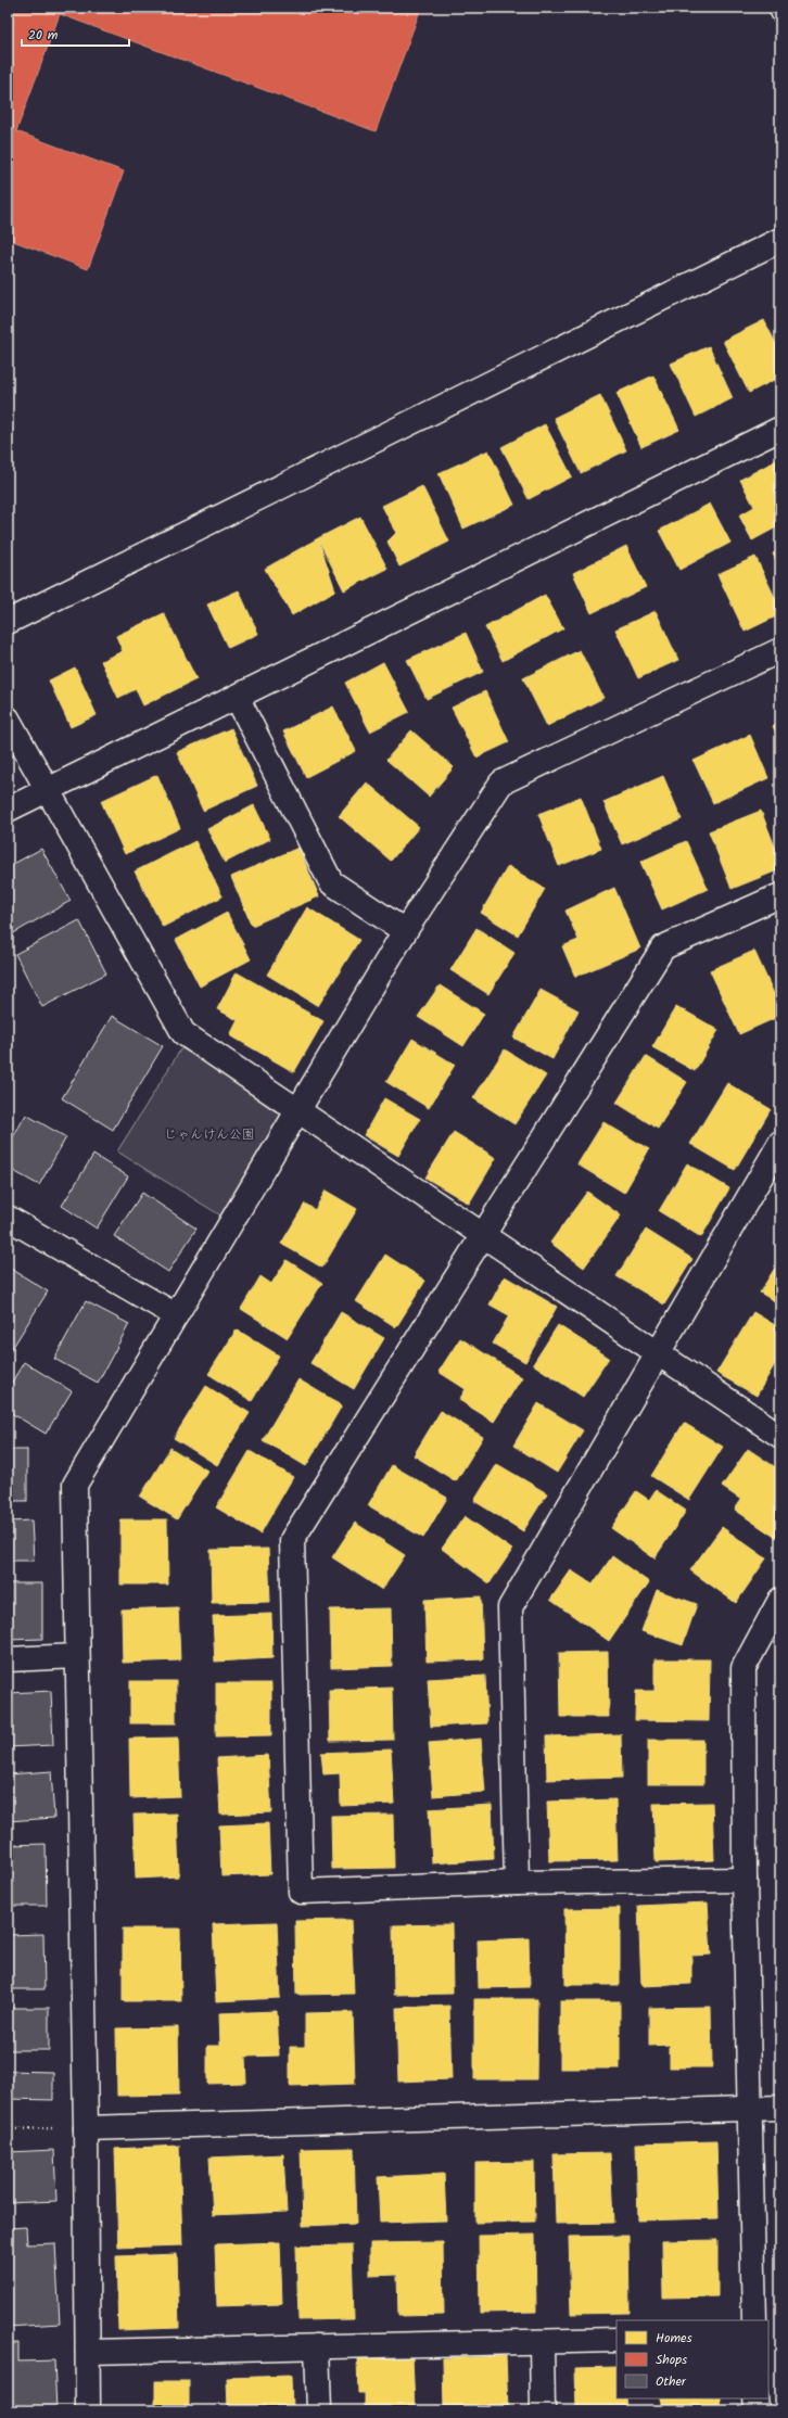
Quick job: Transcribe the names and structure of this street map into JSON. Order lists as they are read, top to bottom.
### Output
{
  "parks": ["じゃんけん公園"],
  "legend": ["Homes", "Shops", "Other"],
  "scale_bar": "20 m"
}
